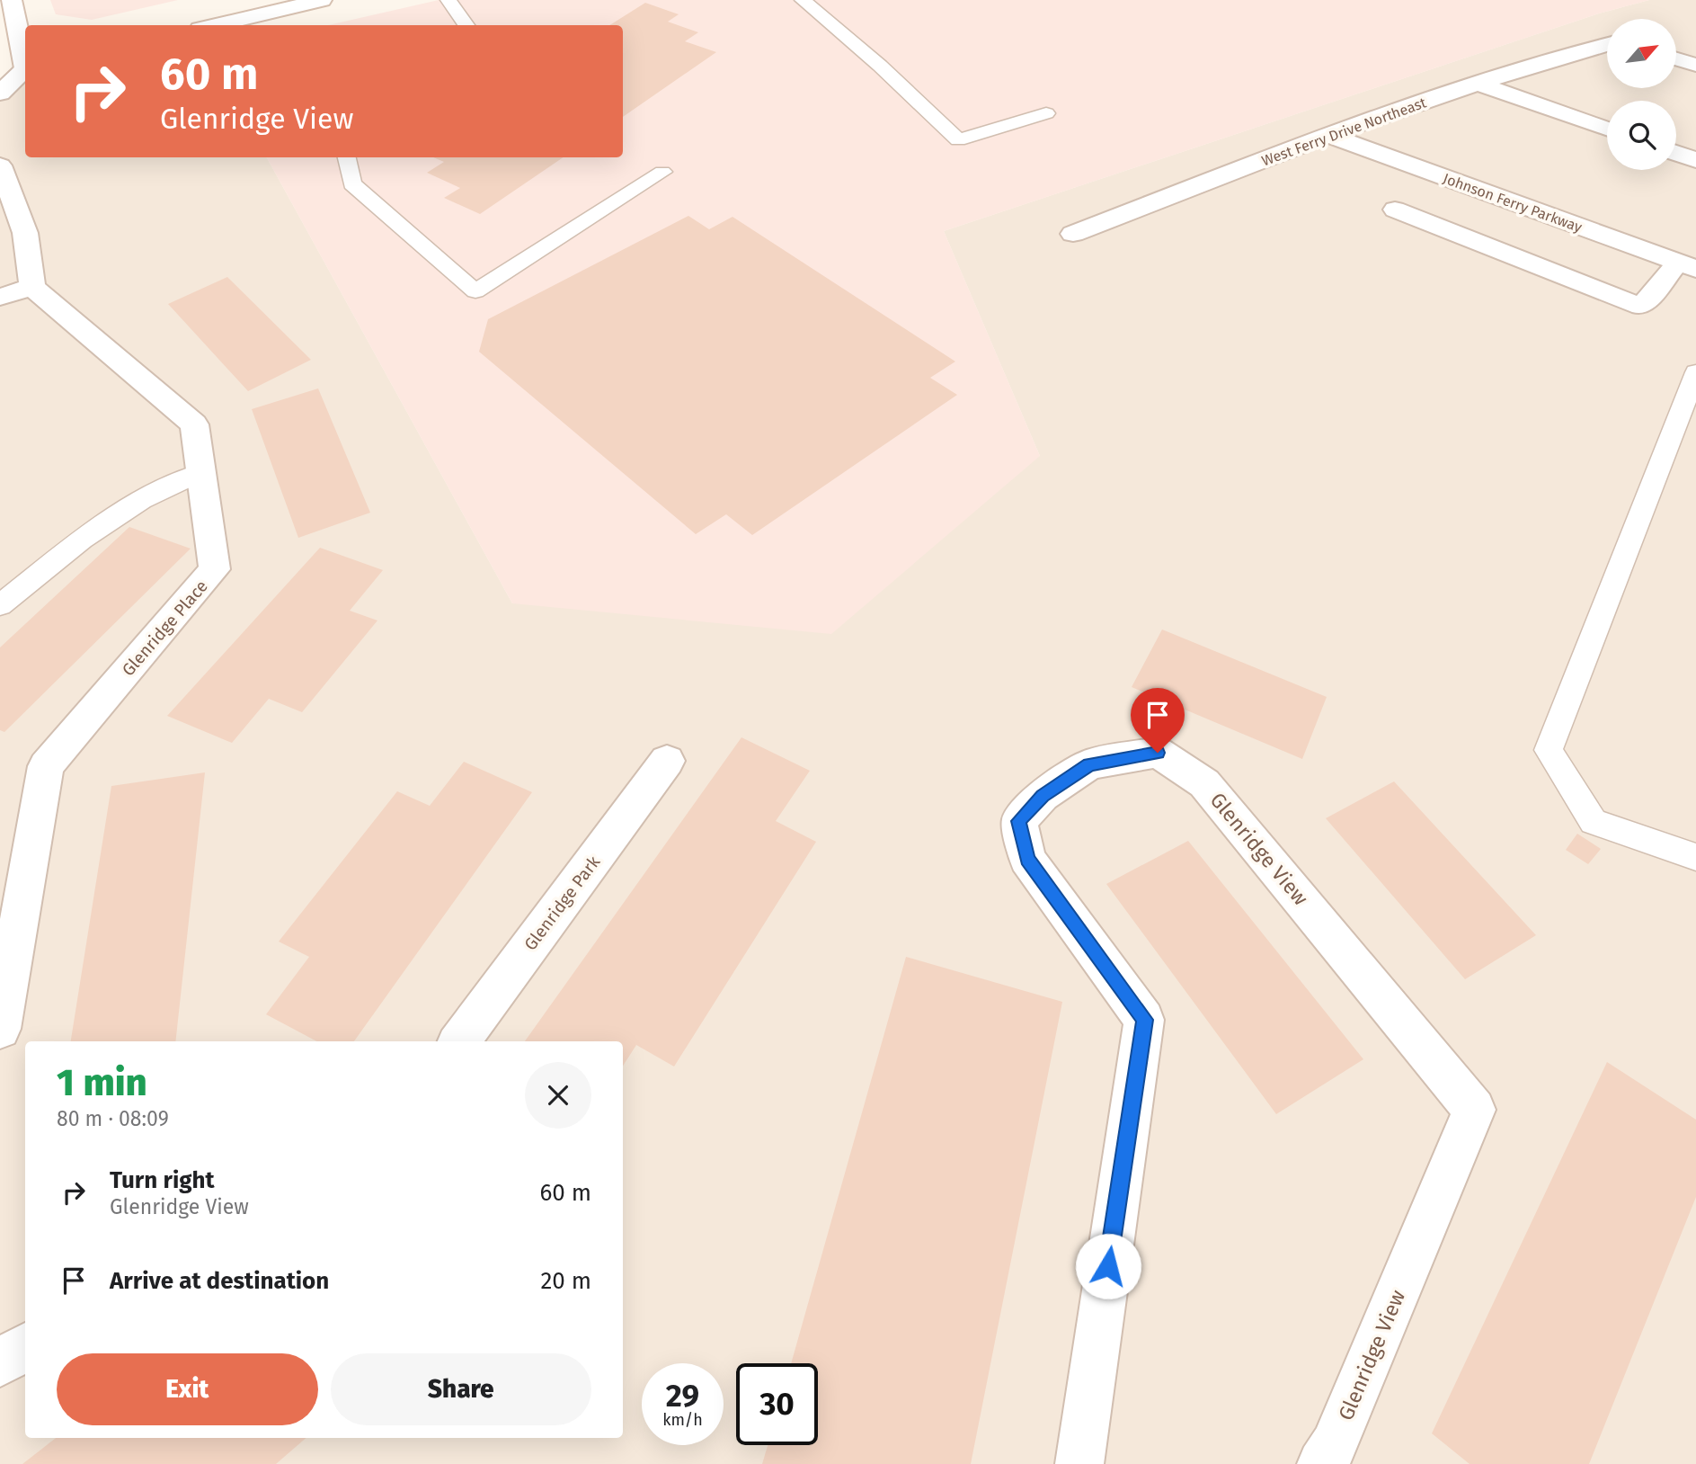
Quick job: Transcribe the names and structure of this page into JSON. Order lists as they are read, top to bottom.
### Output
{
  "streets": {
    "street": [
      "West Ferry Drive Northeast",
      "Johnson Ferry Parkway",
      "Glenridge Place",
      "Glenridge View",
      "Glenridge Park"
    ]
  },
  "crossings": [
    ["West Ferry Drive Northeast", "Johnson Ferry Parkway"]
  ],
  "north": "top right",
  "page": {
    "turn": ["60 m", "Glenridge View"],
    "heading": ["1 min", "80 m · 08:09"],
    "list": [
      {
        "name": "Turn right",
        "note": "Glenridge View",
        "value": "60 m"
      },
      {
        "name": "Arrive at destination",
        "value": "20 m"
      }
    ],
    "buttons": ["Exit", "Share"],
    "speed": "29 km/h",
    "limit": "30"
  }
}
